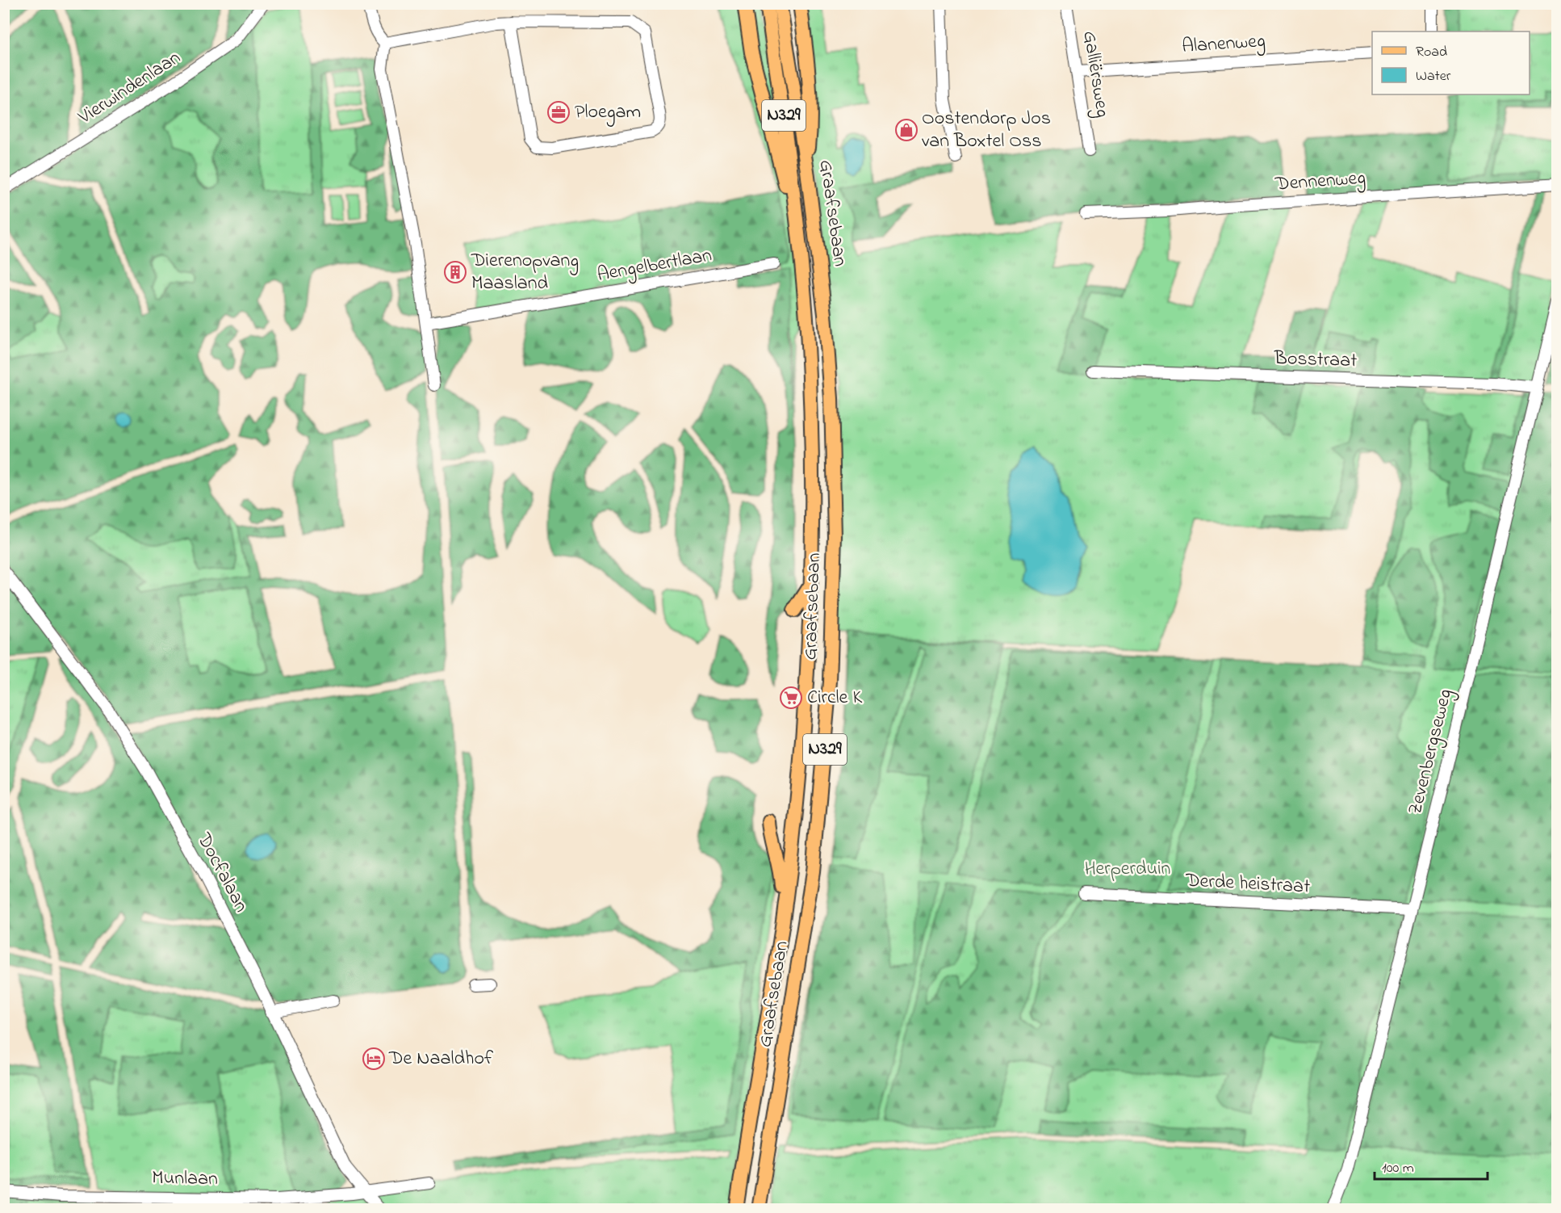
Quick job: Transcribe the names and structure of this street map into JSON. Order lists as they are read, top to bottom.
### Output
{
  "streets": {
    "main road": ["N329", "Graafsebaan"],
    "street": [
      "Alanenweg",
      "Galliërsweg",
      "Vierwindenlaan",
      "Dennenweg",
      "Aengelbertlaan",
      "Bosstraat",
      "Zevenbergseweg",
      "Docfalaan",
      "Derde heistraat",
      "Munlaan"
    ]
  },
  "crossings": [
    ["Alanenweg", "Galliërsweg"],
    ["N329", "Graafsebaan"],
    ["Bosstraat", "Zevenbergseweg"],
    ["Zevenbergseweg", "Derde heistraat"],
    ["Docfalaan", "Munlaan"]
  ],
  "parks": ["Herperduin"],
  "places": {
    "office": ["Ploegam"],
    "shop": ["Oostendorp Jos van Boxtel Oss"],
    "building": ["Dierenopvang Maasland"],
    "supermarket": ["Circle K"],
    "hotel": ["De Naaldhof"]
  },
  "legend": ["Road", "Water"],
  "scale_bar": "100 m"
}
